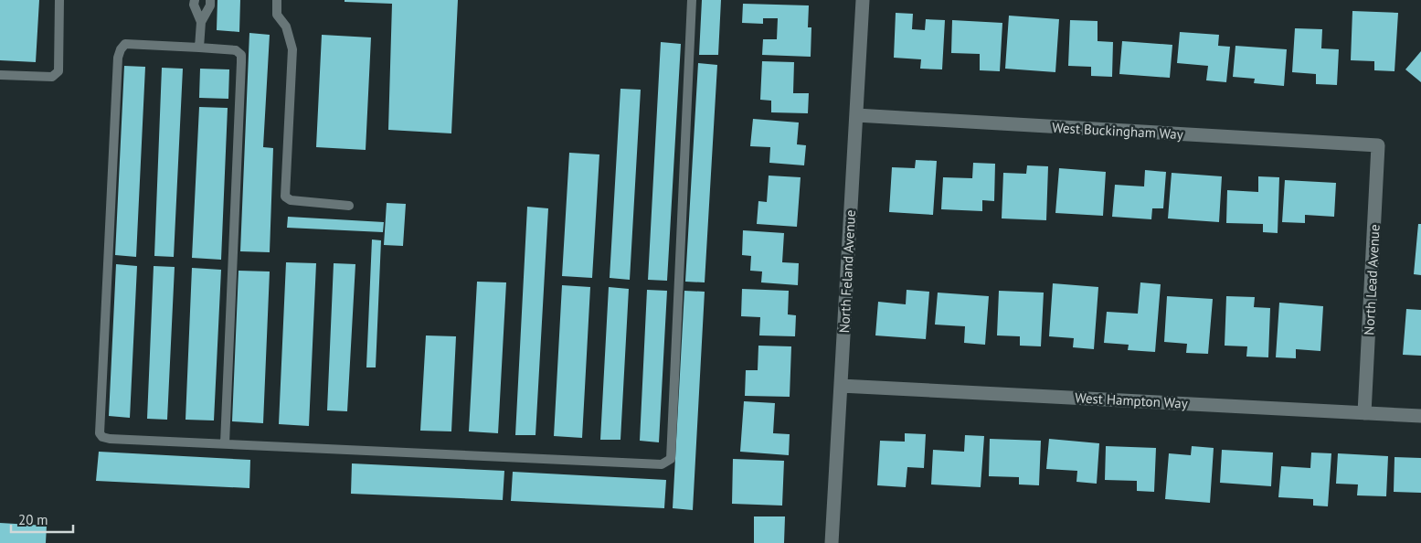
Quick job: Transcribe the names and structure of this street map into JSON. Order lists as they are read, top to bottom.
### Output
{
  "streets": {
    "street": [
      "West Buckingham Way",
      "North Feland Avenue",
      "North Lead Avenue",
      "West Hampton Way"
    ]
  },
  "crossings": [
    ["West Buckingham Way", "North Feland Avenue"],
    ["West Buckingham Way", "North Lead Avenue"],
    ["North Feland Avenue", "West Hampton Way"],
    ["North Lead Avenue", "West Hampton Way"]
  ],
  "scale_bar": "20 m"
}
